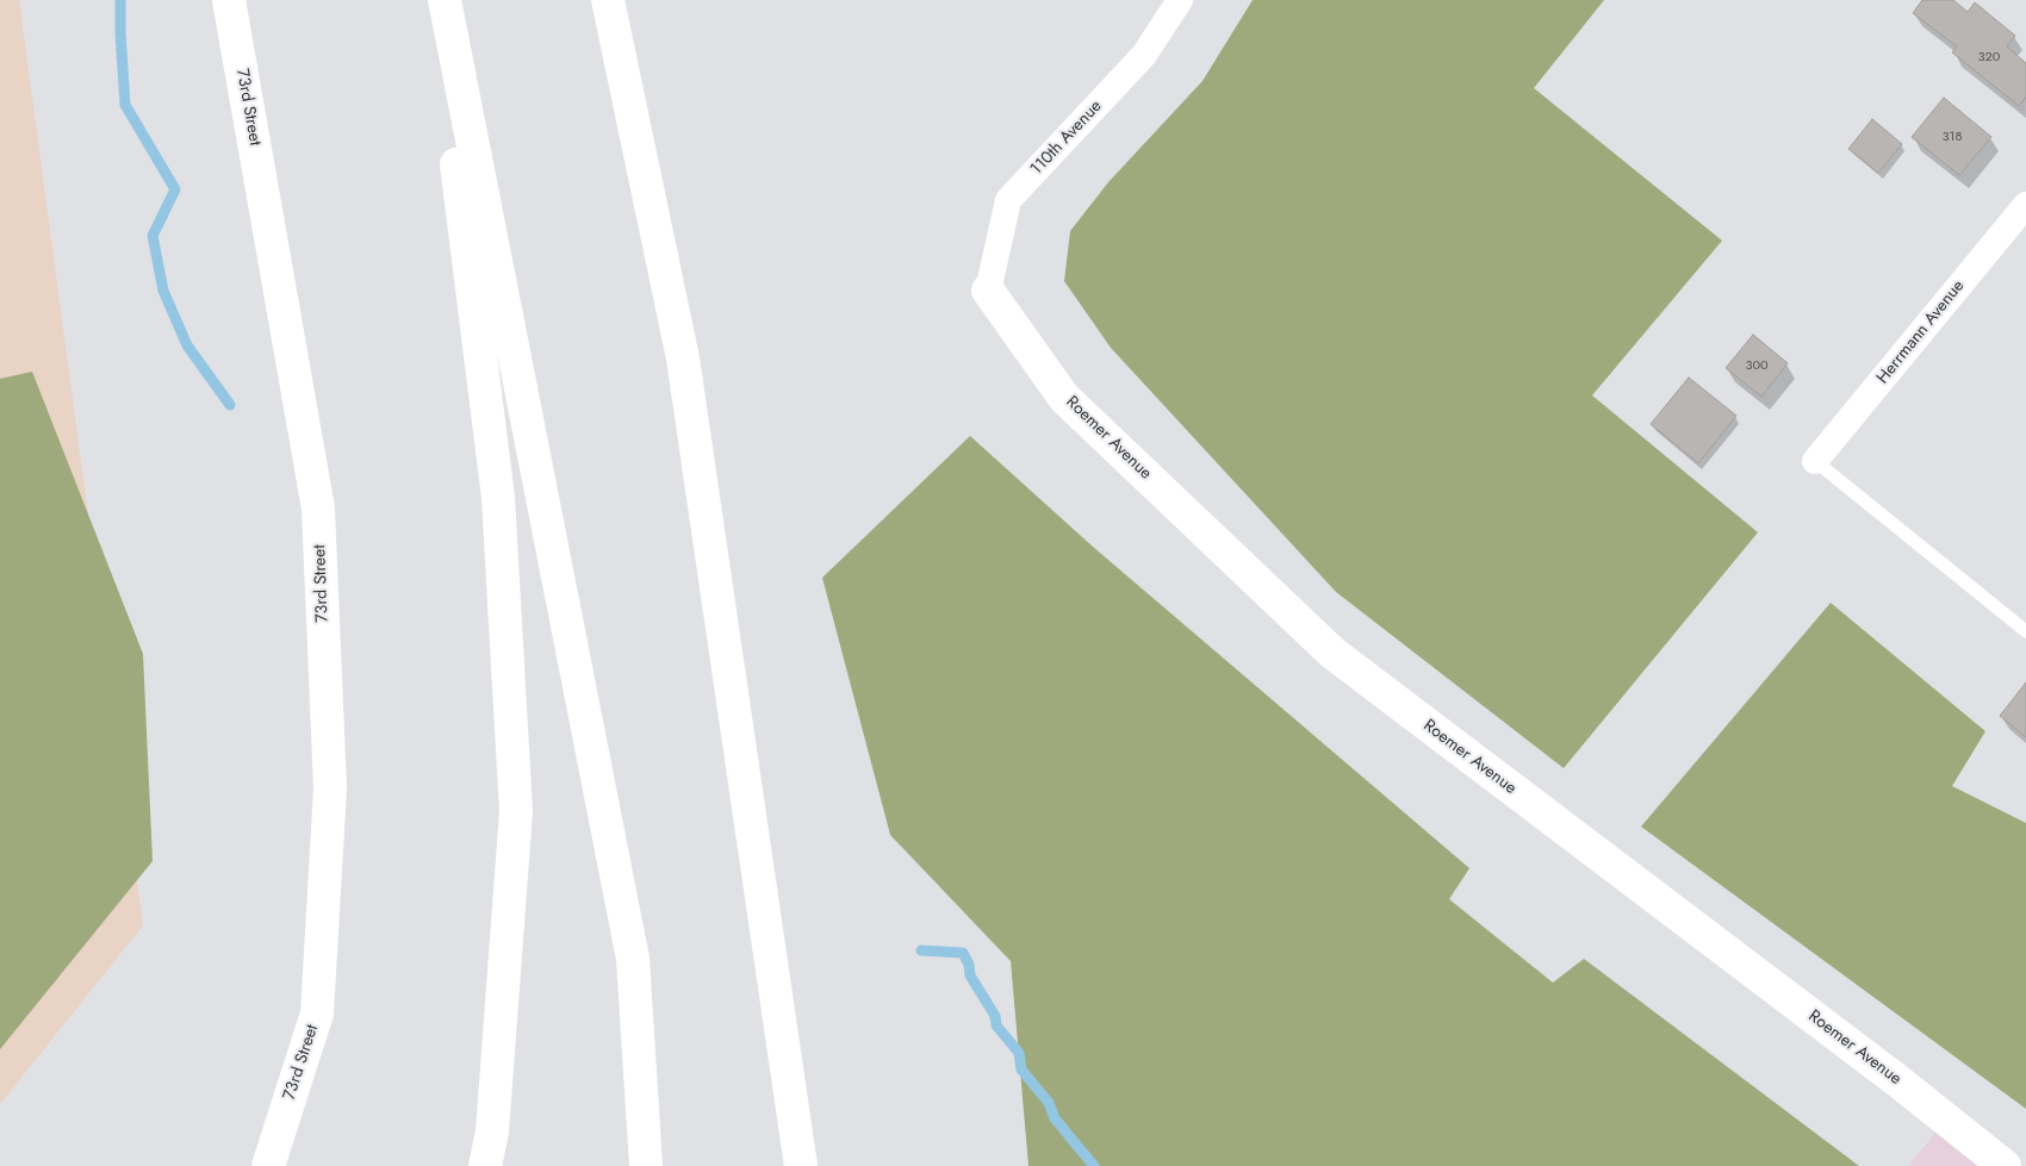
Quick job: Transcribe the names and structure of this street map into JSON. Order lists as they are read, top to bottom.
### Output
{
  "streets": {
    "main road": ["73rd Street", "Roemer Avenue"],
    "street": ["110th Avenue", "Herrmann Avenue"]
  },
  "crossings": [
    ["110th Avenue", "Roemer Avenue"]
  ],
  "house_numbers": ["320", "318", "300"]
}
